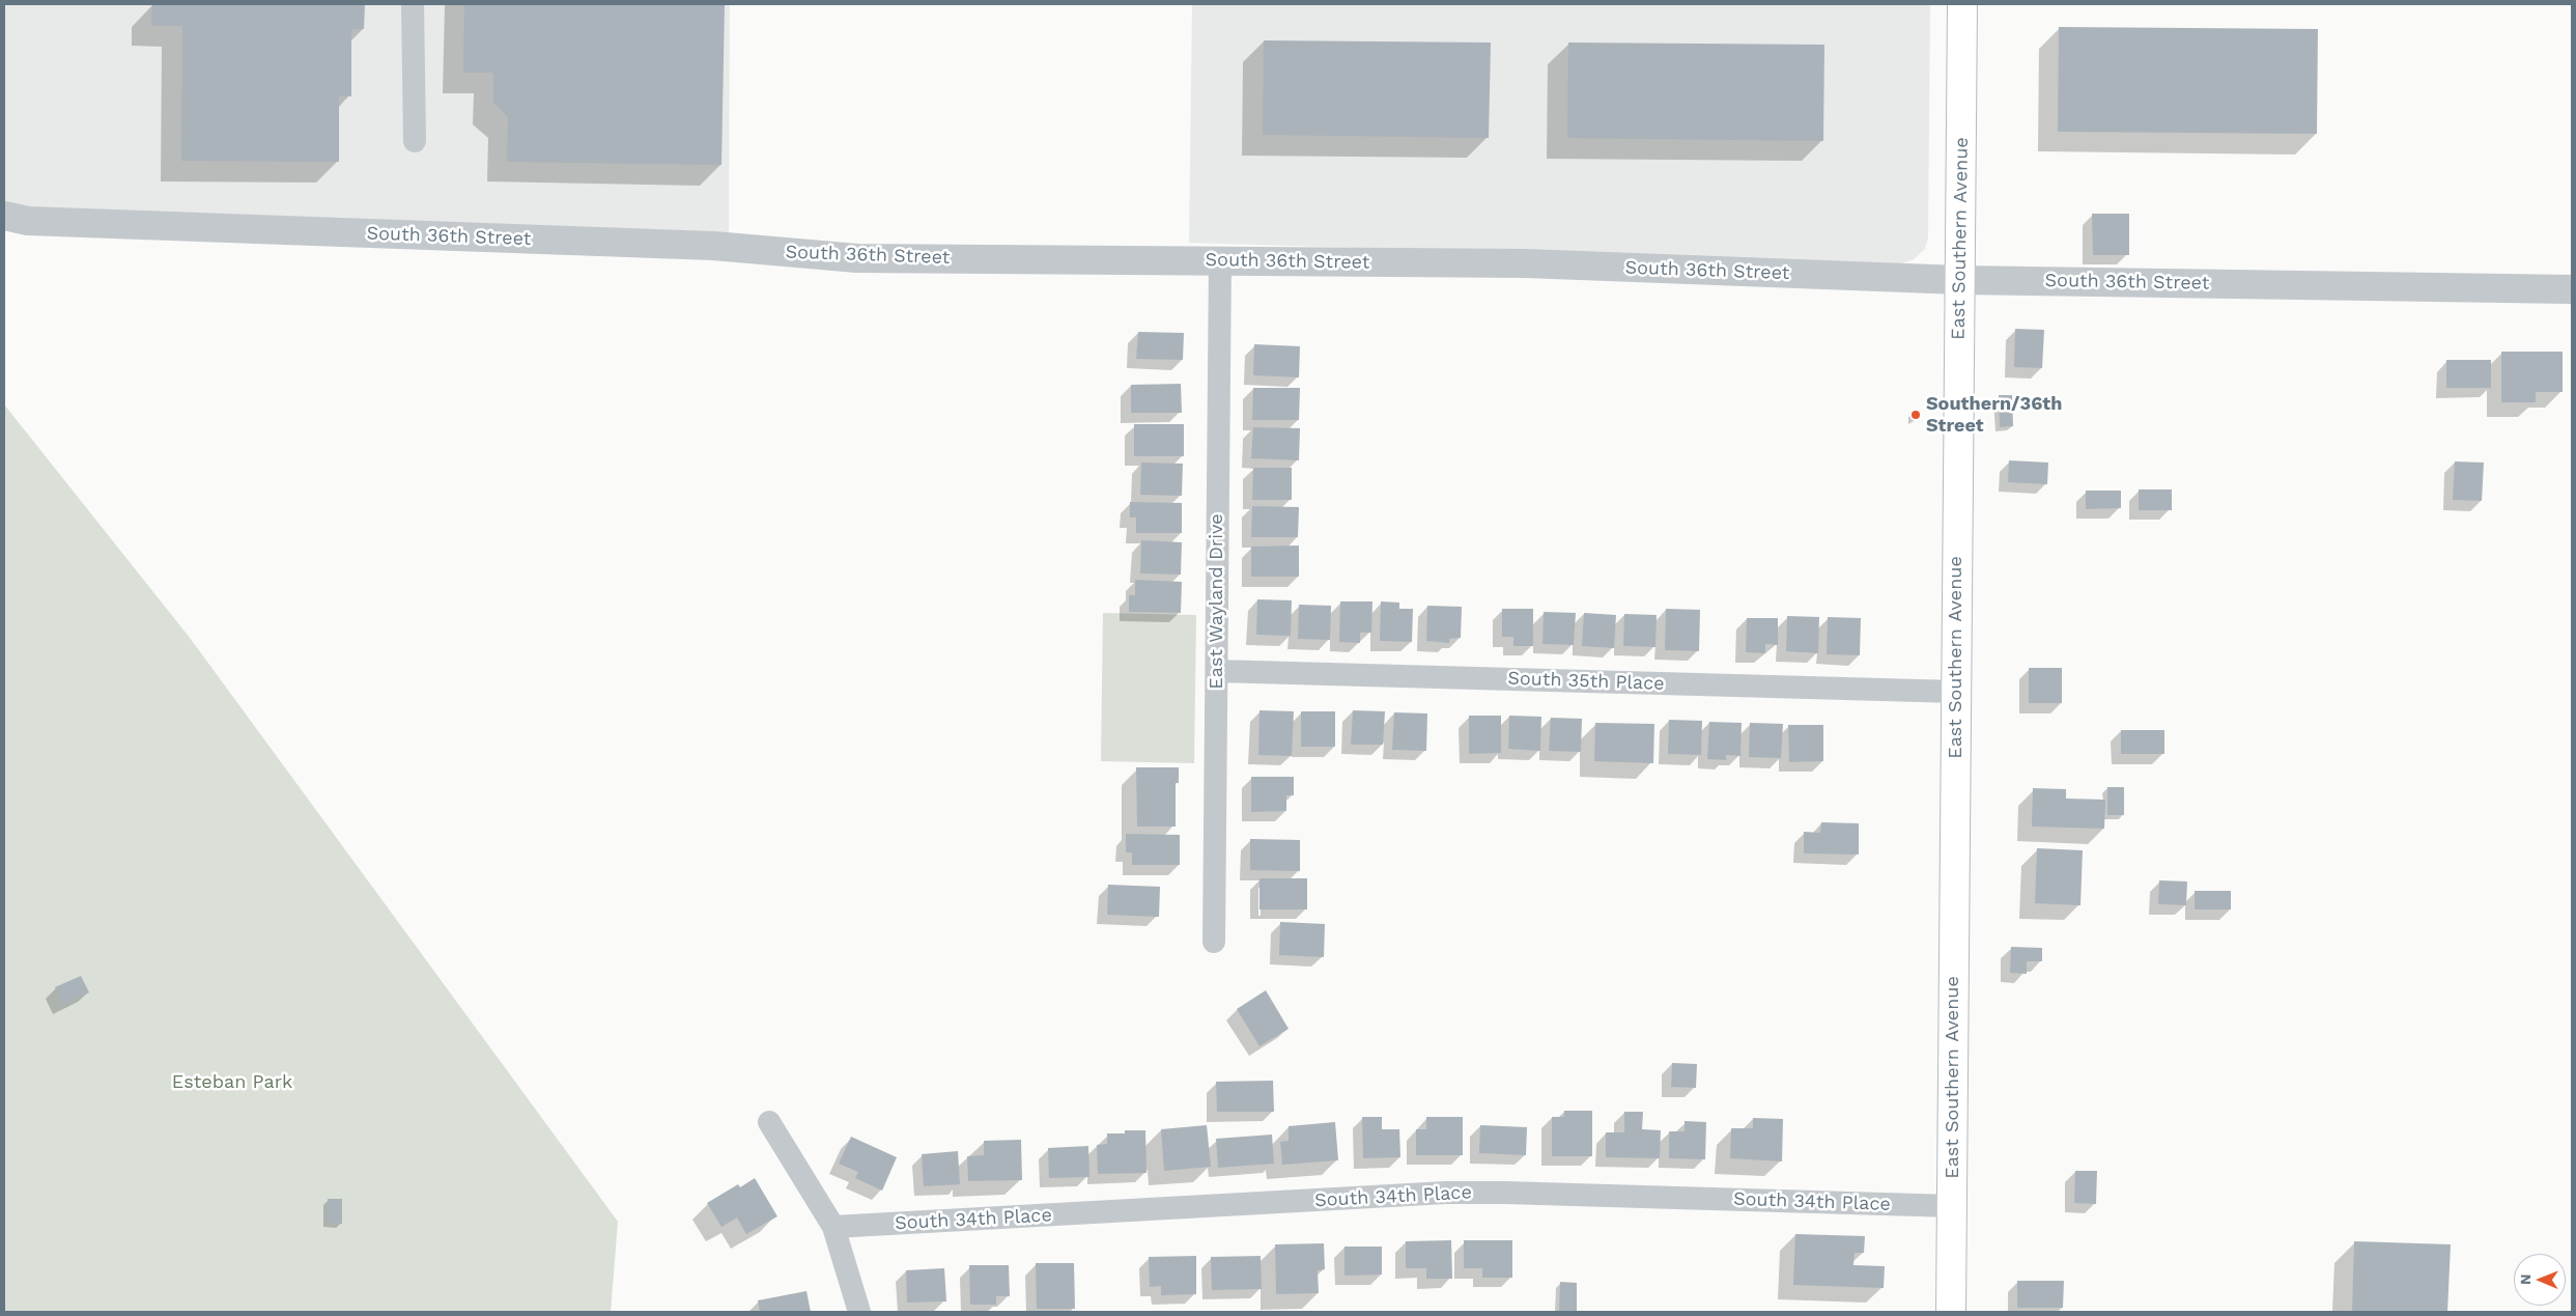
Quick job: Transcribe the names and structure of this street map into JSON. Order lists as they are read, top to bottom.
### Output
{
  "streets": {
    "main road": ["East Southern Avenue"],
    "street": [
      "South 36th Street",
      "East Wayland Drive",
      "South 35th Place",
      "South 34th Place"
    ]
  },
  "crossings": [
    ["South 36th Street", "East Southern Avenue"],
    ["South 36th Street", "East Wayland Drive"],
    ["East Southern Avenue", "South 35th Place"],
    ["East Southern Avenue", "South 34th Place"],
    ["East Wayland Drive", "South 35th Place"]
  ],
  "parks": ["Esteban Park"],
  "places": ["Southern/36th Street"],
  "north": "left"
}
